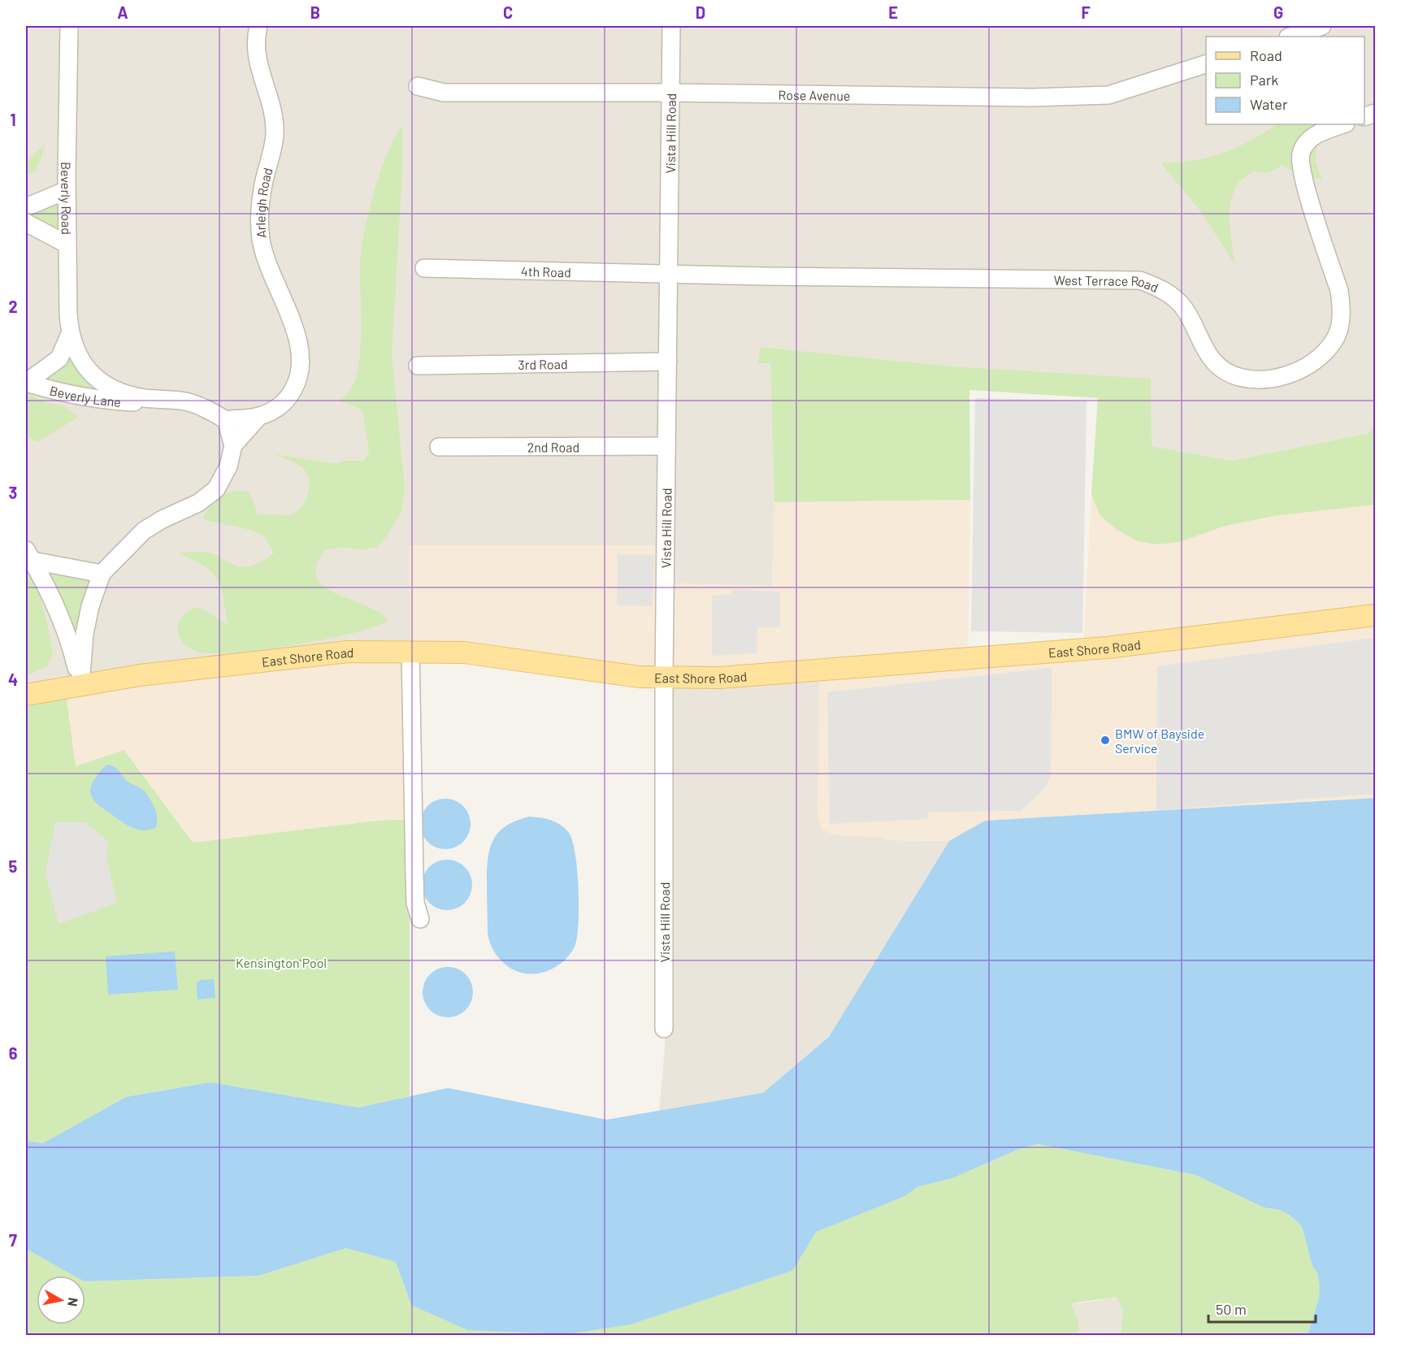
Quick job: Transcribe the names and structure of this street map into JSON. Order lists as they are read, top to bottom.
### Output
{
  "streets": {
    "main road": ["East Shore Road"],
    "street": [
      "Rose Avenue",
      "Vista Hill Road",
      "Beverly Road",
      "Arleigh Road",
      "4th Road",
      "West Terrace Road",
      "3rd Road",
      "Beverly Lane",
      "2nd Road"
    ]
  },
  "crossings": [
    ["Rose Avenue", "Vista Hill Road"],
    ["Vista Hill Road", "4th Road"],
    ["Vista Hill Road", "West Terrace Road"],
    ["Vista Hill Road", "3rd Road"],
    ["Vista Hill Road", "2nd Road"],
    ["Vista Hill Road", "East Shore Road"],
    ["Beverly Road", "Beverly Lane"],
    ["Arleigh Road", "Beverly Lane"],
    ["Arleigh Road", "East Shore Road"],
    ["4th Road", "West Terrace Road"]
  ],
  "parks": ["Kensington Pool"],
  "places": ["BMW of Bayside Service"],
  "legend": ["Road", "Park", "Water"],
  "scale_bar": "50 m",
  "north": "right",
  "grid": {
    "columns": [
      "A",
      "B",
      "C",
      "D",
      "E",
      "F",
      "G"
    ],
    "rows": [
      "1",
      "2",
      "3",
      "4",
      "5",
      "6",
      "7"
    ]
  }
}
